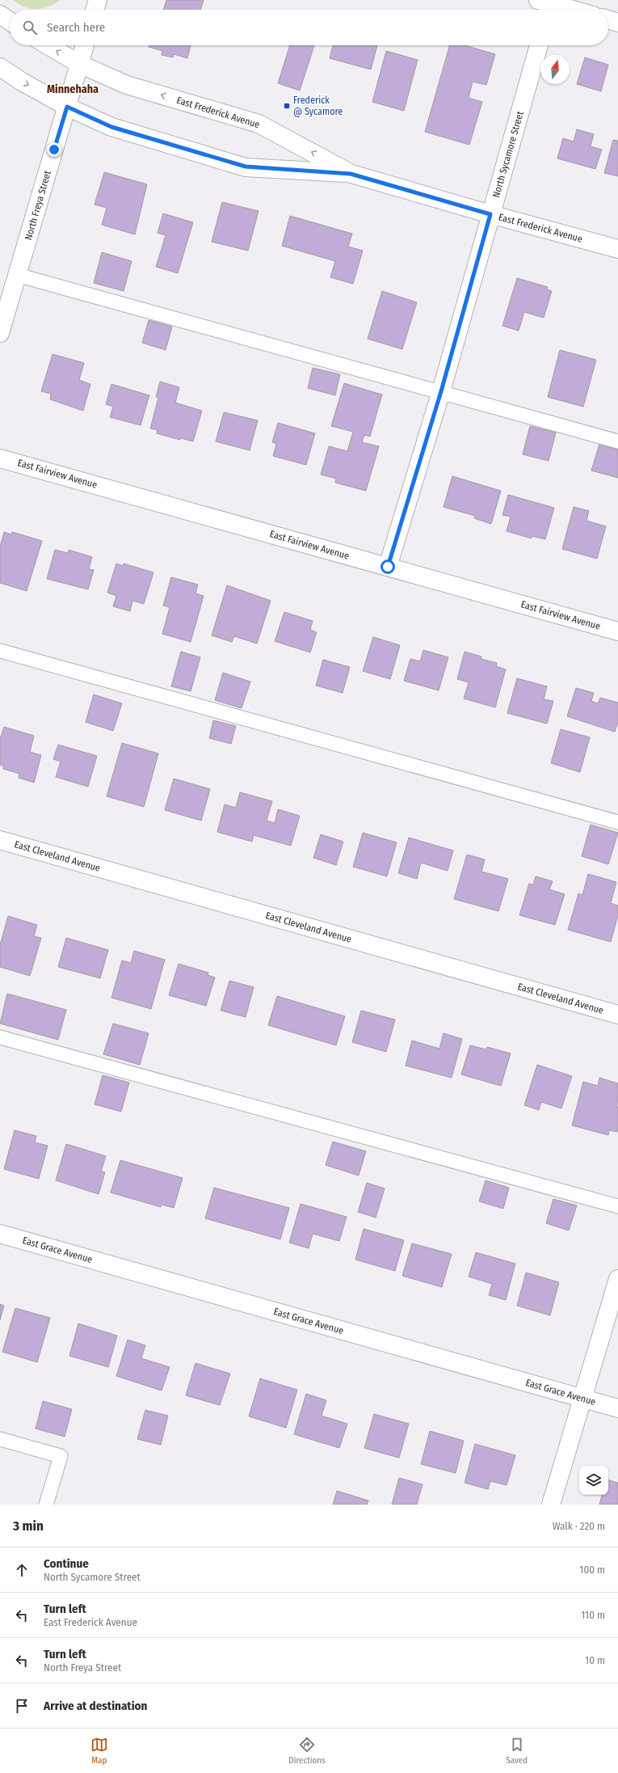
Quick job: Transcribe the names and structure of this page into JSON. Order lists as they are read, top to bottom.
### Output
{
  "streets": {
    "street": [
      "East Frederick Avenue",
      "North Sycamore Street",
      "North Freya Street",
      "East Fairview Avenue",
      "East Cleveland Avenue",
      "East Grace Avenue"
    ]
  },
  "crossings": [
    ["East Frederick Avenue", "North Sycamore Street"],
    ["East Frederick Avenue", "North Freya Street"],
    ["North Sycamore Street", "East Fairview Avenue"]
  ],
  "districts": ["Minnehaha"],
  "places": {
    "transit": ["Frederick @ Sycamore"]
  },
  "north": "top",
  "page": {
    "search": "Search here",
    "heading": ["3 min", "Walk · 220 m"],
    "list": [
      ["Continue", "North Sycamore Street", "100 m"],
      ["Turn left", "East Frederick Avenue", "110 m"],
      ["Turn left", "North Freya Street", "10 m"],
      "Arrive at destination"
    ],
    "nav": ["Map", "Directions", "Saved"]
  }
}
